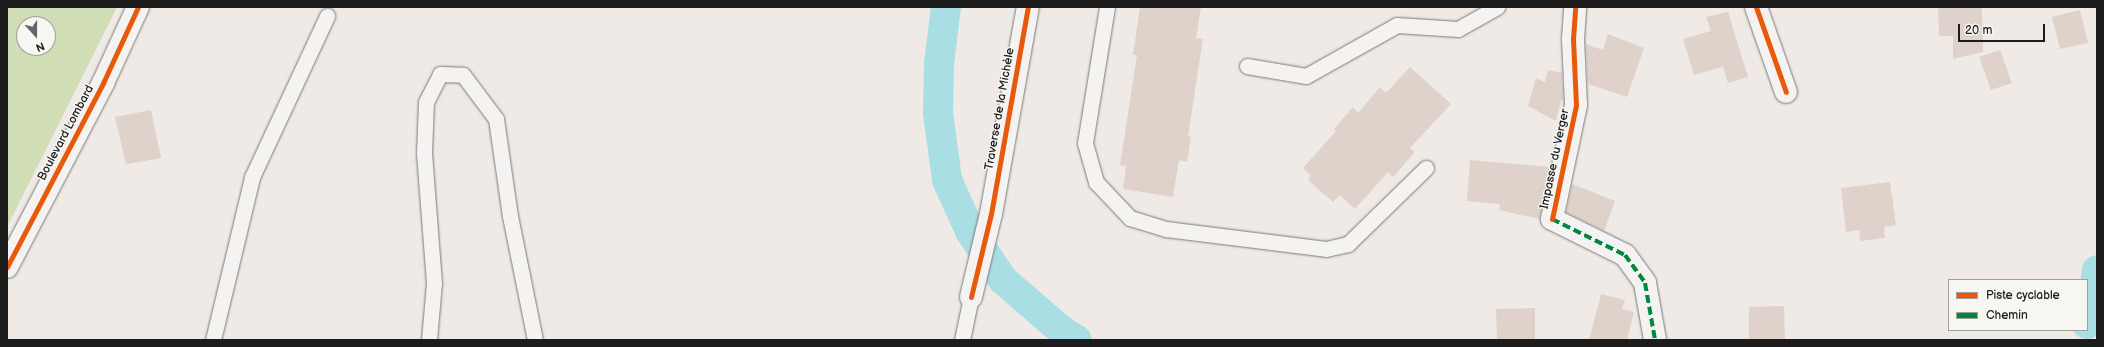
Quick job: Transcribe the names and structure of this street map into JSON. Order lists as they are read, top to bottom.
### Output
{
  "streets": {
    "street": ["Traverse de la Michèle", "Boulevard Lombard", "Impasse du Verger"]
  },
  "legend": ["Piste cyclable", "Chemin"],
  "scale_bar": "20 m",
  "north": "bottom"
}
